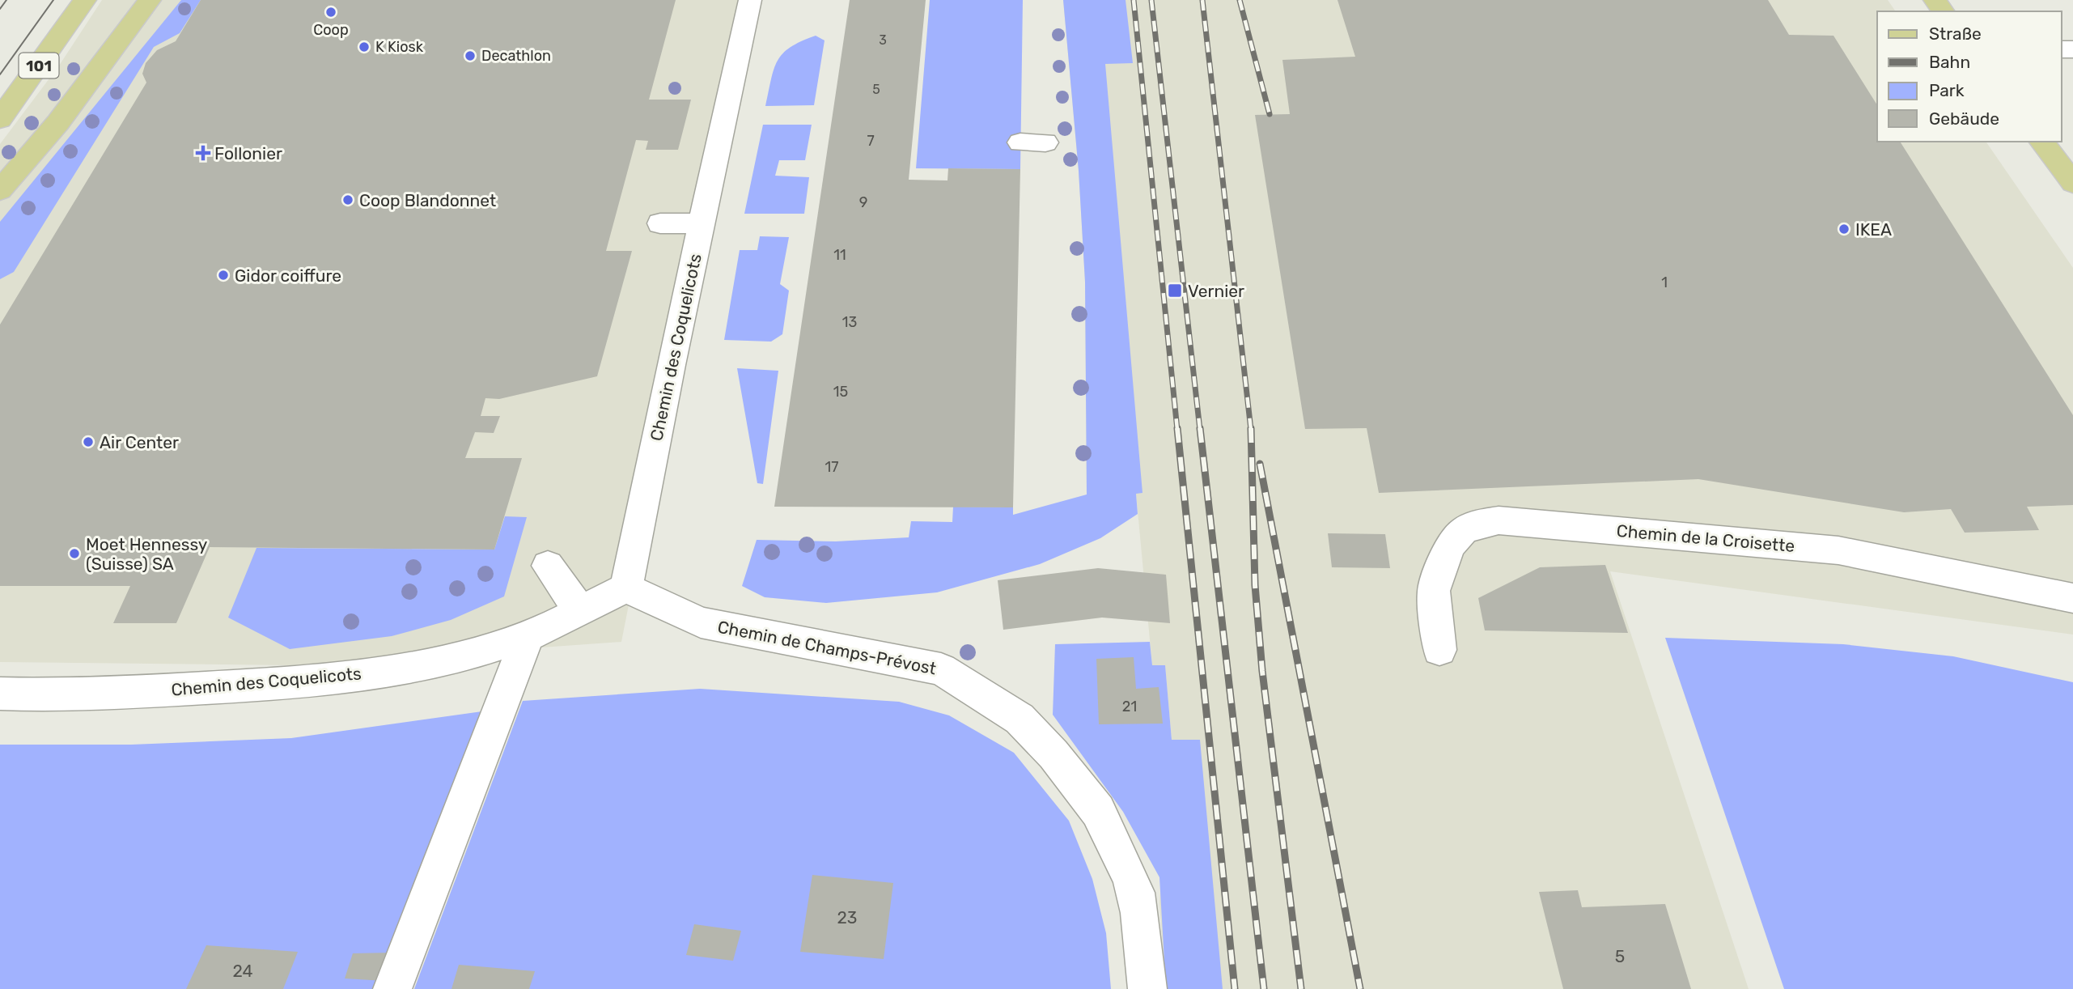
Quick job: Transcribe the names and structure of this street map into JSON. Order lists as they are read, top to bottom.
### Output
{
  "streets": {
    "main road": ["101"],
    "street": ["Chemin des Coquelicots", "Chemin de la Croisette", "Chemin de Champs-Prévost"]
  },
  "crossings": [
    ["Chemin des Coquelicots", "Chemin de Champs-Prévost"]
  ],
  "places": {
    "other": [
      "Coop",
      "K Kiosk",
      "Decathlon",
      "Coop Blandonnet",
      "IKEA",
      "Gidor coiffure",
      "Air Center",
      "Moet Hennessy (Suisse) SA"
    ],
    "health": ["Follonier"],
    "transit": ["Vernier"]
  },
  "house_numbers": [
    "3",
    "5",
    "7",
    "9",
    "11",
    "1",
    "13",
    "15",
    "17",
    "21",
    "23",
    "5",
    "24"
  ],
  "legend": [
    "Straße",
    "Bahn",
    "Park",
    "Gebäude"
  ]
}
